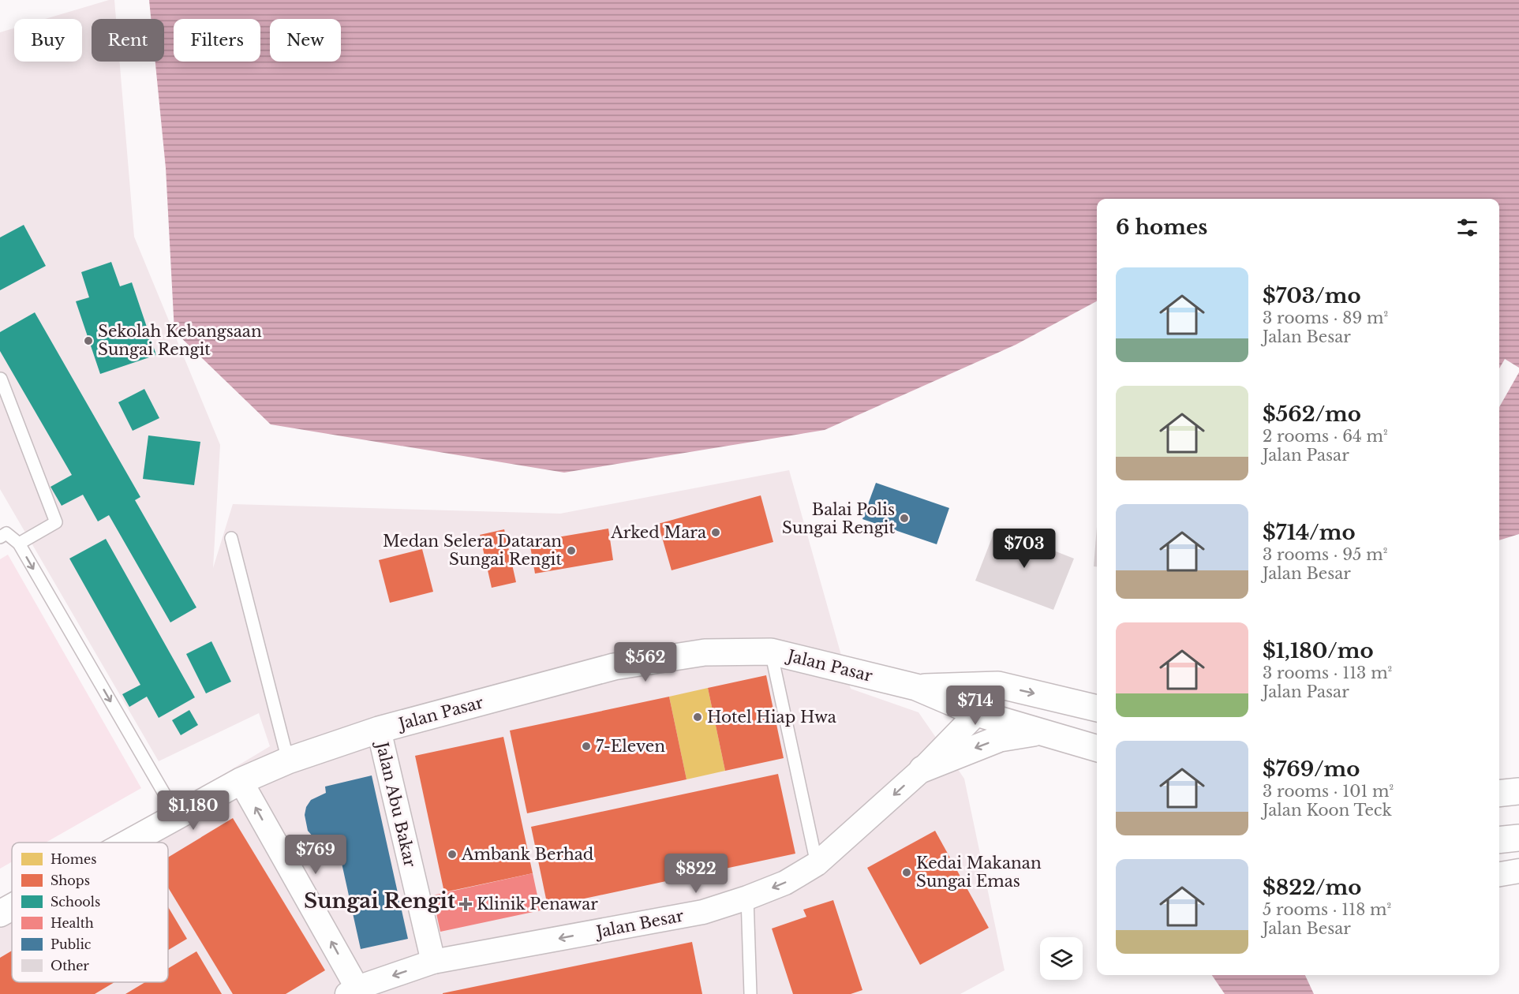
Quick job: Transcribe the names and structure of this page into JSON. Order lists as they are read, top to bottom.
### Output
{
  "streets": {
    "main road": ["Jalan Pasar"],
    "street": ["Jalan Abu Bakar", "Jalan Besar"]
  },
  "crossings": [
    ["Jalan Pasar", "Jalan Abu Bakar"],
    ["Jalan Abu Bakar", "Jalan Besar"]
  ],
  "one_way": ["Jalan Besar"],
  "districts": ["Sungai Rengit"],
  "places": {
    "other": [
      "Sekolah Kebangsaan Sungai Rengit",
      "Balai Polis Sungai Rengit",
      "Arked Mara",
      "Medan Selera Dataran Sungai Rengit",
      "Hotel Hiap Hwa",
      "7-Eleven",
      "Ambank Berhad",
      "Kedai Makanan Sungai Emas"
    ],
    "health": ["Klinik Penawar"]
  },
  "legend": [
    "Homes",
    "Shops",
    "Schools",
    "Health",
    "Public",
    "Other"
  ],
  "page": {
    "chip": [
      "Buy",
      "Rent",
      "Filters",
      "New"
    ],
    "heading": "6 homes",
    "list": [
      {
        "name": "$703/mo",
        "note": "3 rooms · 89 m² · Jalan Besar"
      },
      {
        "name": "$562/mo",
        "note": "2 rooms · 64 m² · Jalan Pasar"
      },
      {
        "name": "$714/mo",
        "note": "3 rooms · 95 m² · Jalan Besar"
      },
      {
        "name": "$1,180/mo",
        "note": "3 rooms · 113 m² · Jalan Pasar"
      },
      {
        "name": "$769/mo",
        "note": "3 rooms · 101 m² · Jalan Koon Teck"
      },
      {
        "name": "$822/mo",
        "note": "5 rooms · 118 m² · Jalan Besar"
      }
    ],
    "price": [
      "$703",
      "$562",
      "$714",
      "$1,180",
      "$769",
      "$822"
    ]
  }
}
